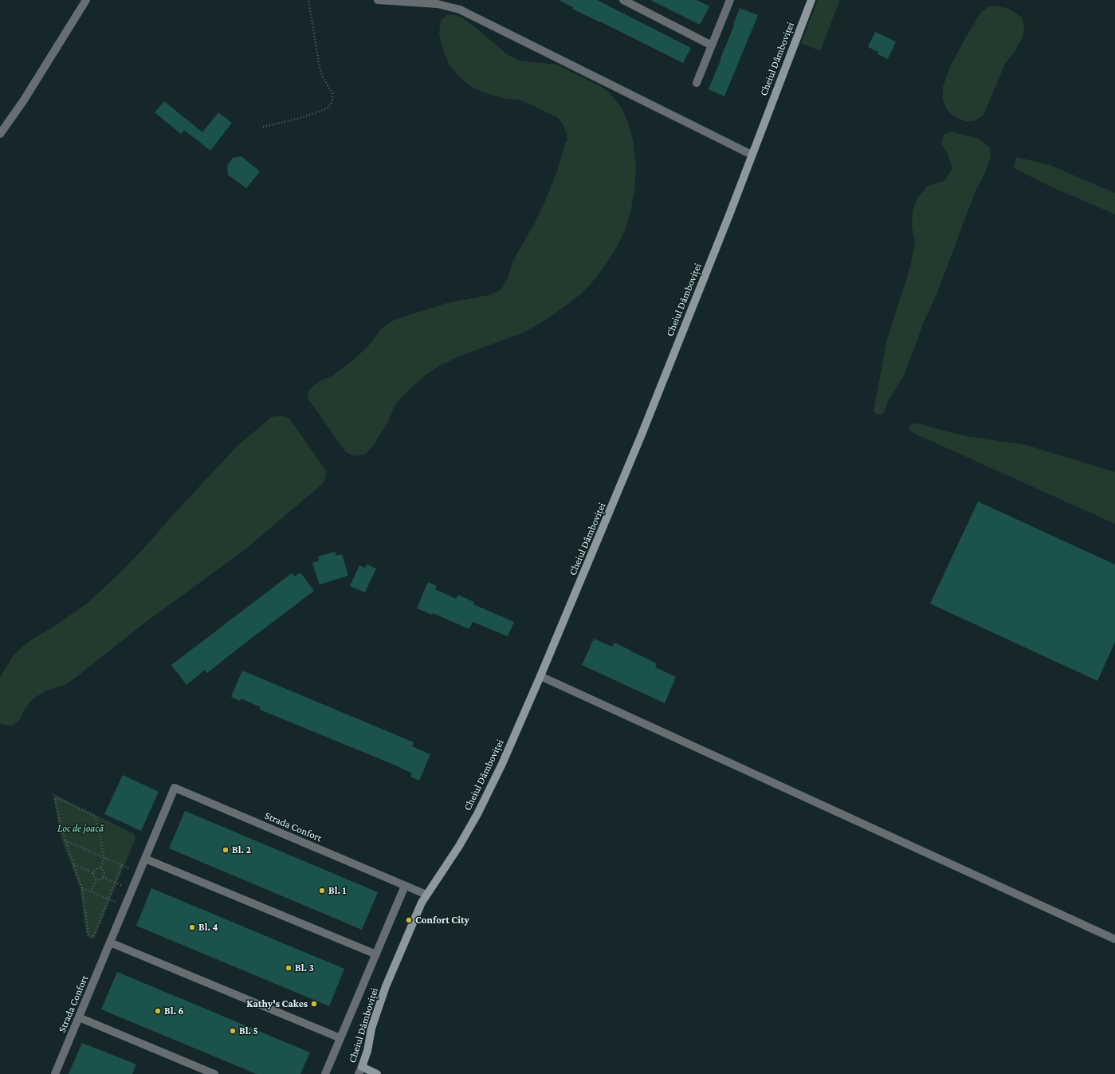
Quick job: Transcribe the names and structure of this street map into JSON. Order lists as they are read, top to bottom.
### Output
{
  "streets": {
    "street": ["Cheiul Dâmboviței", "Strada Confort"]
  },
  "parks": ["Loc de joacă"],
  "places": [
    "Bl. 2",
    "Bl. 1",
    "Confort City",
    "Bl. 4",
    "Bl. 3",
    "Kathy's Cakes",
    "Bl. 6",
    "Bl. 5"
  ]
}
